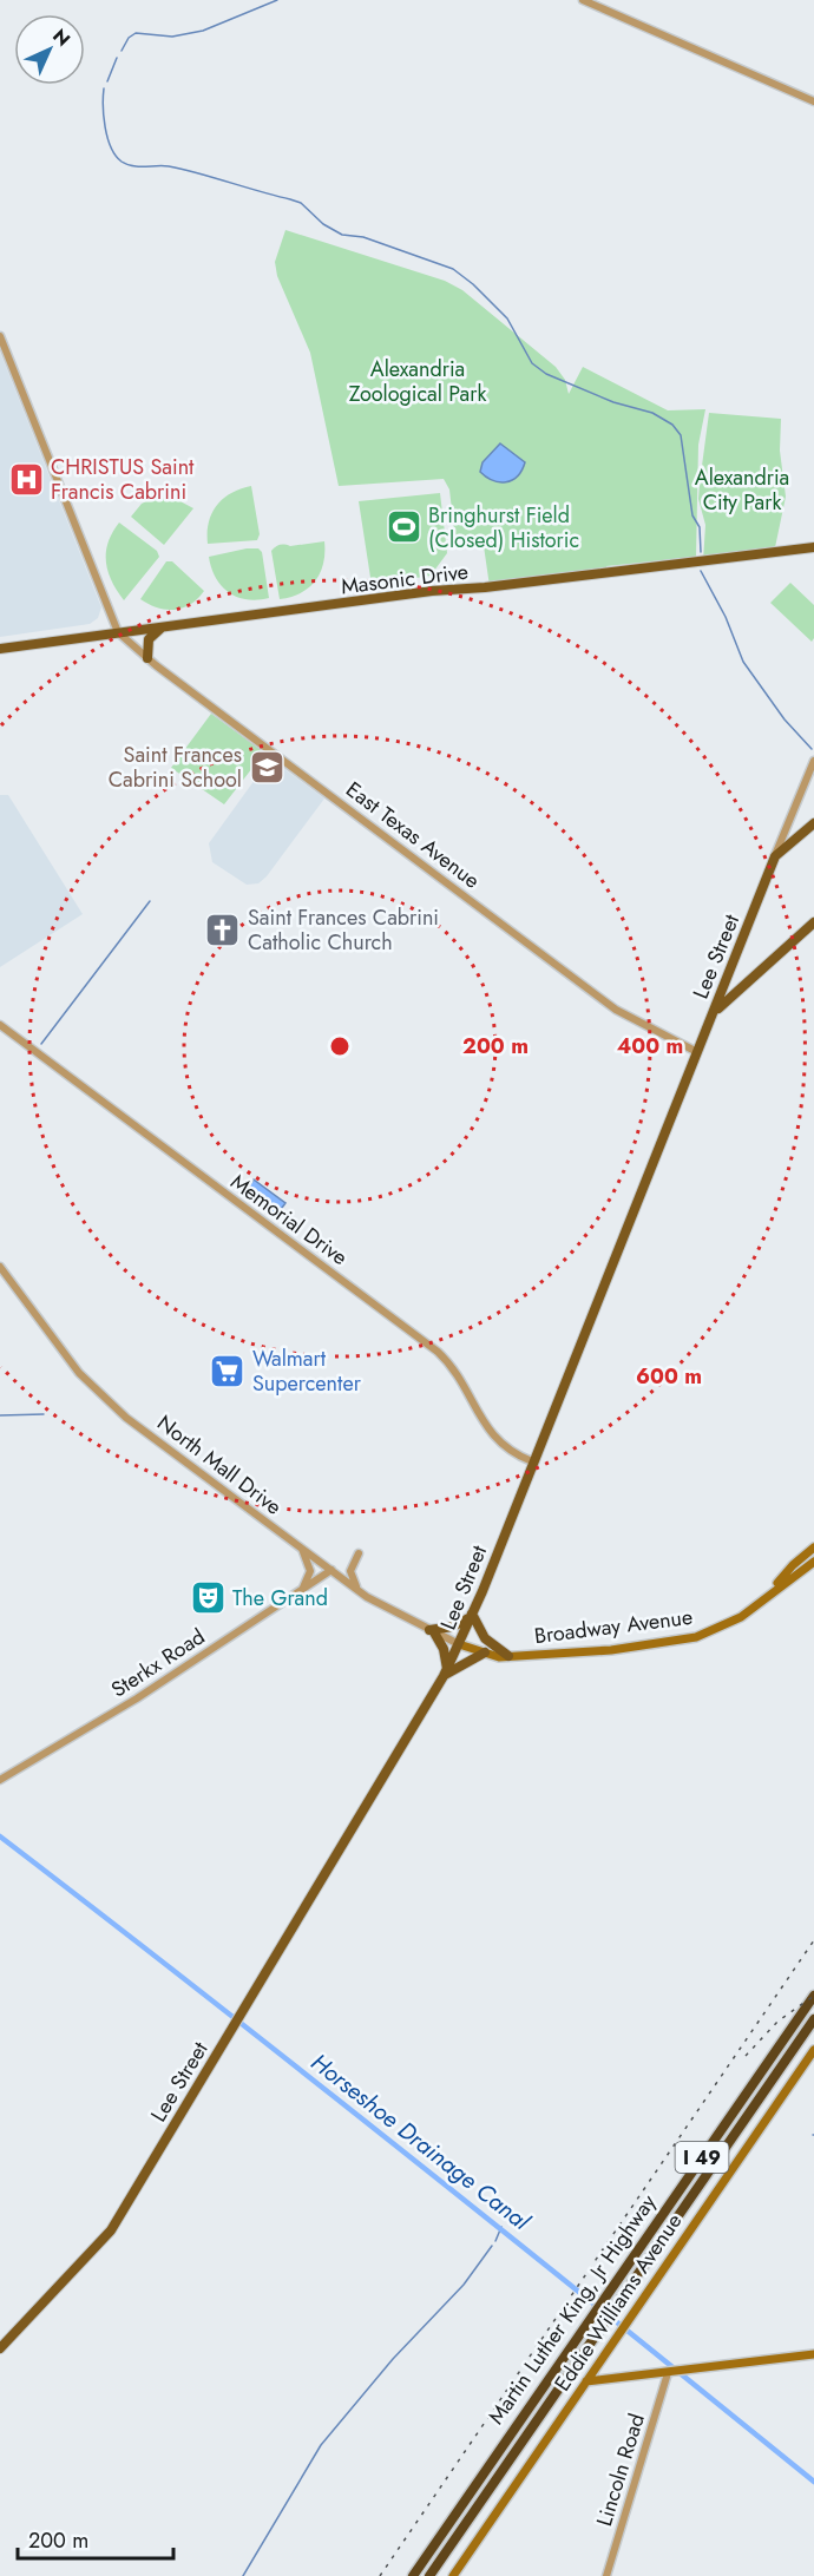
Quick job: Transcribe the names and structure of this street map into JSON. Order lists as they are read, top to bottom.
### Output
{
  "streets": {
    "highway": ["I 49", "Martin Luther King, Jr Highway"],
    "main road": [
      "Masonic Drive",
      "Lee Street",
      "Broadway Avenue",
      "Eddie Williams Avenue"
    ],
    "street": [
      "East Texas Avenue",
      "Memorial Drive",
      "North Mall Drive",
      "Sterkx Road",
      "Lincoln Road"
    ]
  },
  "crossings": [
    ["Masonic Drive", "East Texas Avenue"],
    ["East Texas Avenue", "Lee Street"],
    ["Lee Street", "Memorial Drive"],
    ["Lee Street", "North Mall Drive"],
    ["Lee Street", "Broadway Avenue"],
    ["North Mall Drive", "Broadway Avenue"],
    ["North Mall Drive", "Sterkx Road"]
  ],
  "water": ["Horseshoe Drainage Canal"],
  "parks": ["Alexandria Zoological Park", "Alexandria City Park"],
  "places": {
    "hospital": ["CHRISTUS Saint Francis Cabrini"],
    "sports": ["Bringhurst Field (Closed) Historic"],
    "school or university": ["Saint Frances Cabrini School"],
    "church": ["Saint Frances Cabrini Catholic Church"],
    "supermarket": ["Walmart Supercenter"],
    "theatre": ["The Grand"]
  },
  "scale_bar": "200 m",
  "north": "top right",
  "rings": ["200 m", "400 m", "600 m"]
}
